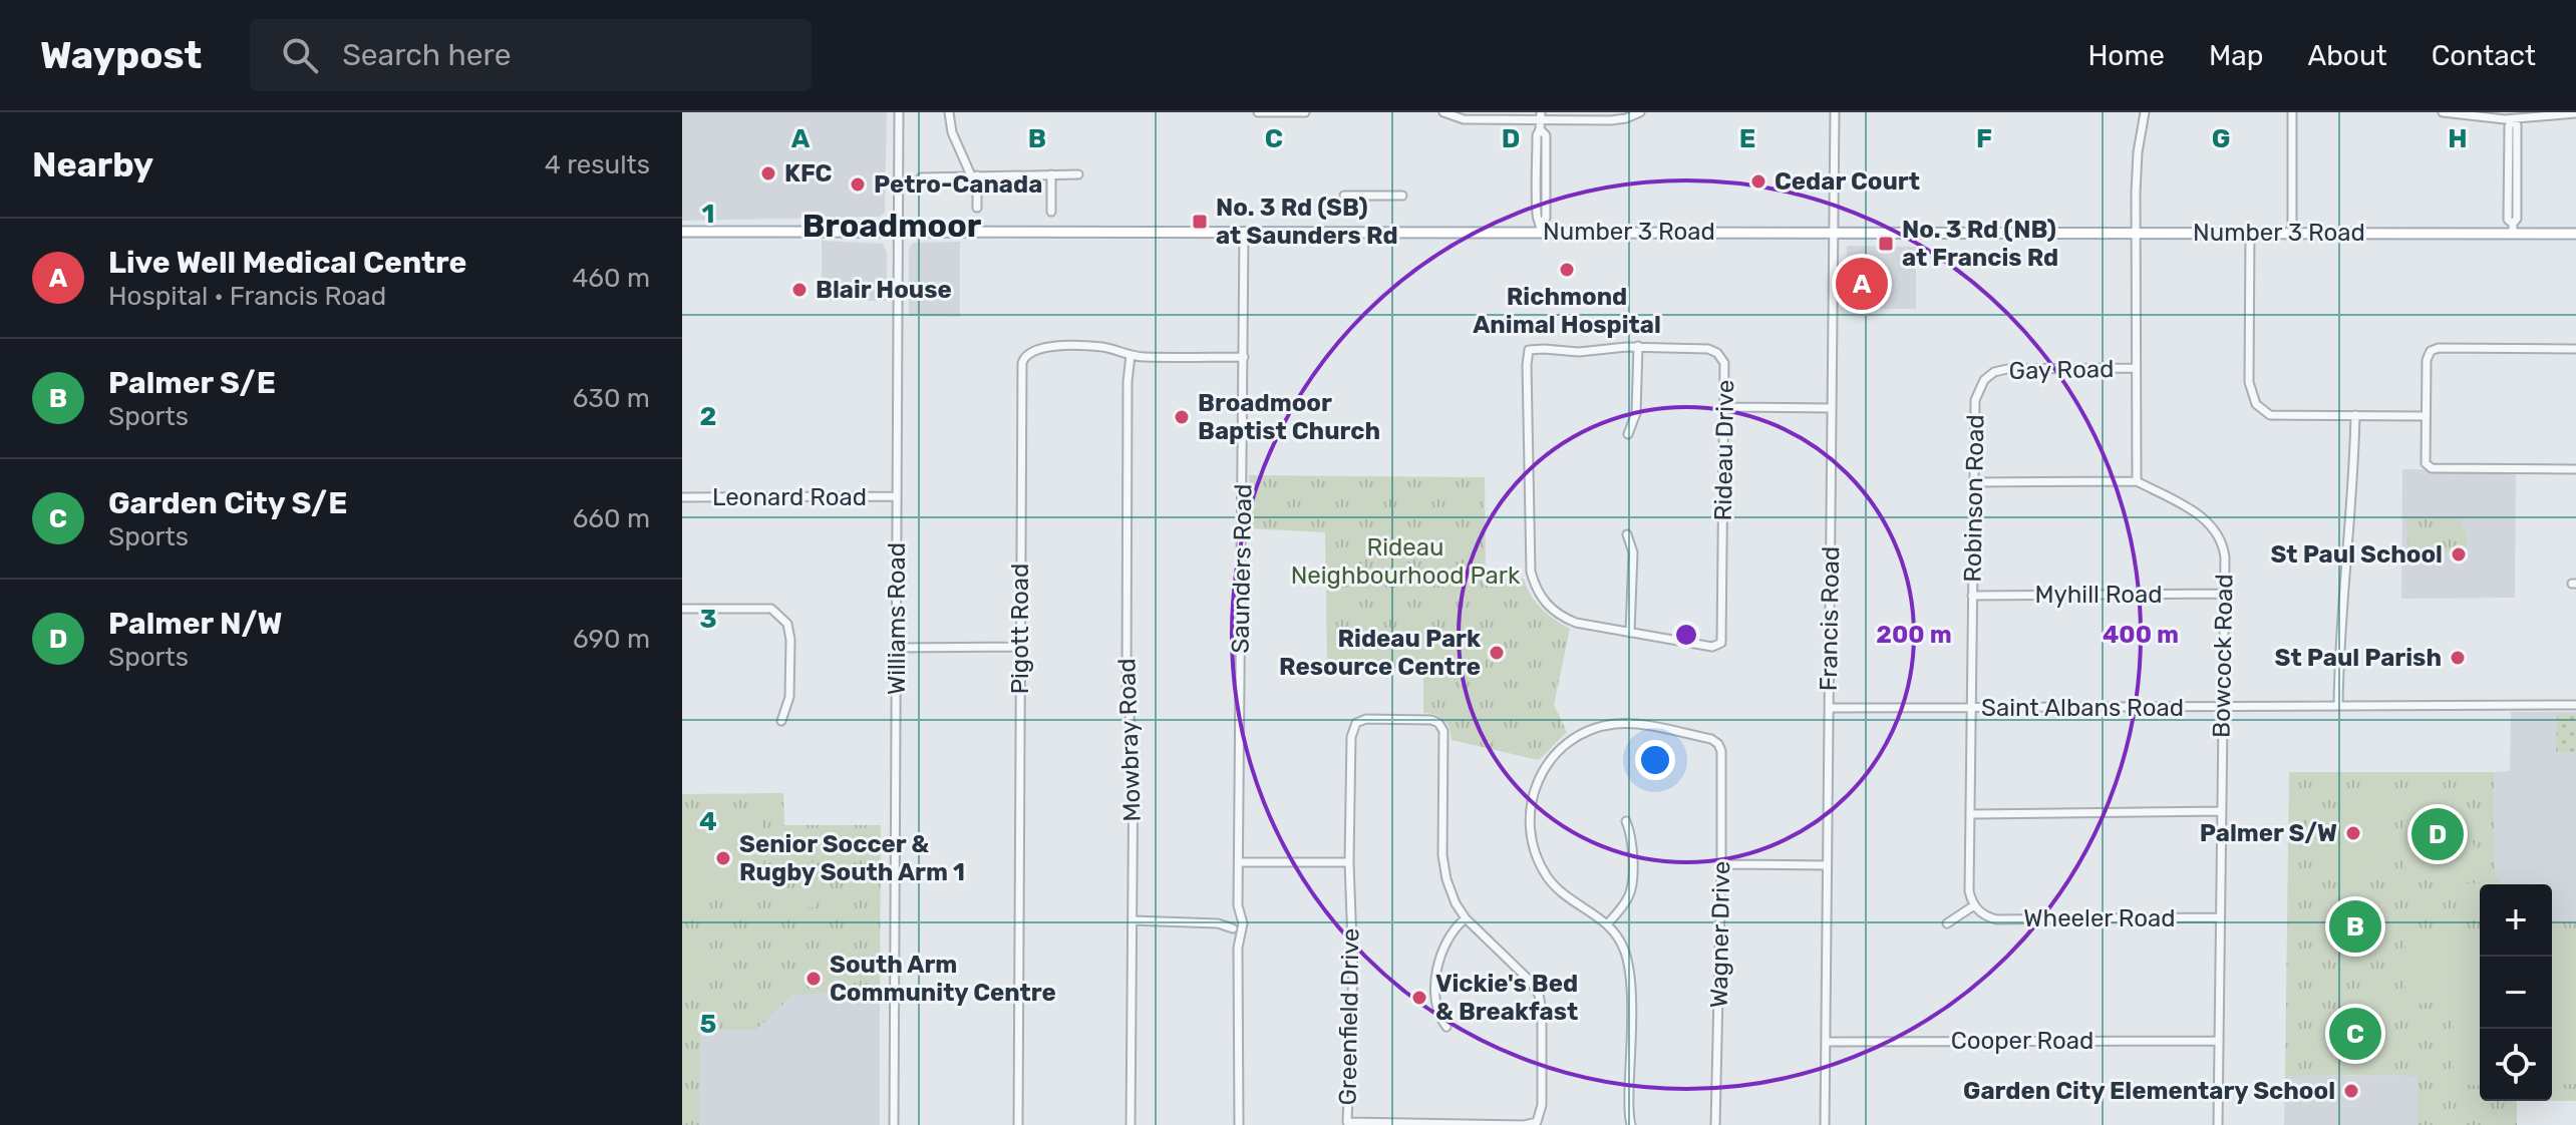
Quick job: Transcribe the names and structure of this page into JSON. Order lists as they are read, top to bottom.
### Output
{
  "streets": {
    "main road": ["Number 3 Road"],
    "street": [
      "Gay Road",
      "Rideau Drive",
      "Leonard Road",
      "Robinson Road",
      "Saunders Road",
      "Myhill Road",
      "Williams Road",
      "Francis Road",
      "Pigott Road",
      "Bowcock Road",
      "Saint Albans Road",
      "Mowbray Road",
      "Wheeler Road",
      "Wagner Drive",
      "Greenfield Drive",
      "Cooper Road"
    ]
  },
  "crossings": [
    ["Number 3 Road", "Saunders Road"],
    ["Number 3 Road", "Williams Road"],
    ["Number 3 Road", "Francis Road"],
    ["Gay Road", "Robinson Road"],
    ["Leonard Road", "Williams Road"],
    ["Robinson Road", "Myhill Road"],
    ["Robinson Road", "Saint Albans Road"],
    ["Robinson Road", "Wheeler Road"],
    ["Saunders Road", "Pigott Road"],
    ["Myhill Road", "Bowcock Road"],
    ["Francis Road", "Saint Albans Road"],
    ["Francis Road", "Cooper Road"],
    ["Pigott Road", "Mowbray Road"],
    ["Bowcock Road", "Saint Albans Road"],
    ["Bowcock Road", "Wheeler Road"],
    ["Bowcock Road", "Cooper Road"]
  ],
  "districts": ["Broadmoor"],
  "parks": ["Rideau Neighbourhood Park"],
  "places": {
    "other": [
      "KFC",
      "Cedar Court",
      "Petro-Canada",
      "Richmond Animal Hospital",
      "Blair House",
      "Broadmoor Baptist Church",
      "St Paul School",
      "Rideau Park Resource Centre",
      "St Paul Parish",
      "Palmer S/W",
      "Senior Soccer & Rugby South Arm 1",
      "South Arm Community Centre",
      "Vickie's Bed & Breakfast",
      "Garden City Elementary School"
    ],
    "transit": ["No. 3 Rd (SB) at Saunders Rd", "No. 3 Rd (NB) at Francis Rd"]
  },
  "page": {
    "header": "Waypost",
    "search": "Search here",
    "nav": [
      "Home",
      "Map",
      "About",
      "Contact"
    ],
    "heading": ["Nearby", "4 results"],
    "list": [
      {
        "mark": "A",
        "name": "Live Well Medical Centre",
        "note": "Hospital · Francis Road",
        "value": "460 m"
      },
      {
        "mark": "B",
        "name": "Palmer S/E",
        "note": "Sports",
        "value": "630 m"
      },
      {
        "mark": "C",
        "name": "Garden City S/E",
        "note": "Sports",
        "value": "660 m"
      },
      {
        "mark": "D",
        "name": "Palmer N/W",
        "note": "Sports",
        "value": "690 m"
      }
    ],
    "pins": [
      "A",
      "D",
      "B",
      "C"
    ],
    "map_buttons": ["+", "−"]
  },
  "grid": {
    "columns": [
      "A",
      "B",
      "C",
      "D",
      "E",
      "F",
      "G",
      "H"
    ],
    "rows": [
      "1",
      "2",
      "3",
      "4",
      "5"
    ]
  },
  "rings": ["200 m", "400 m"]
}
